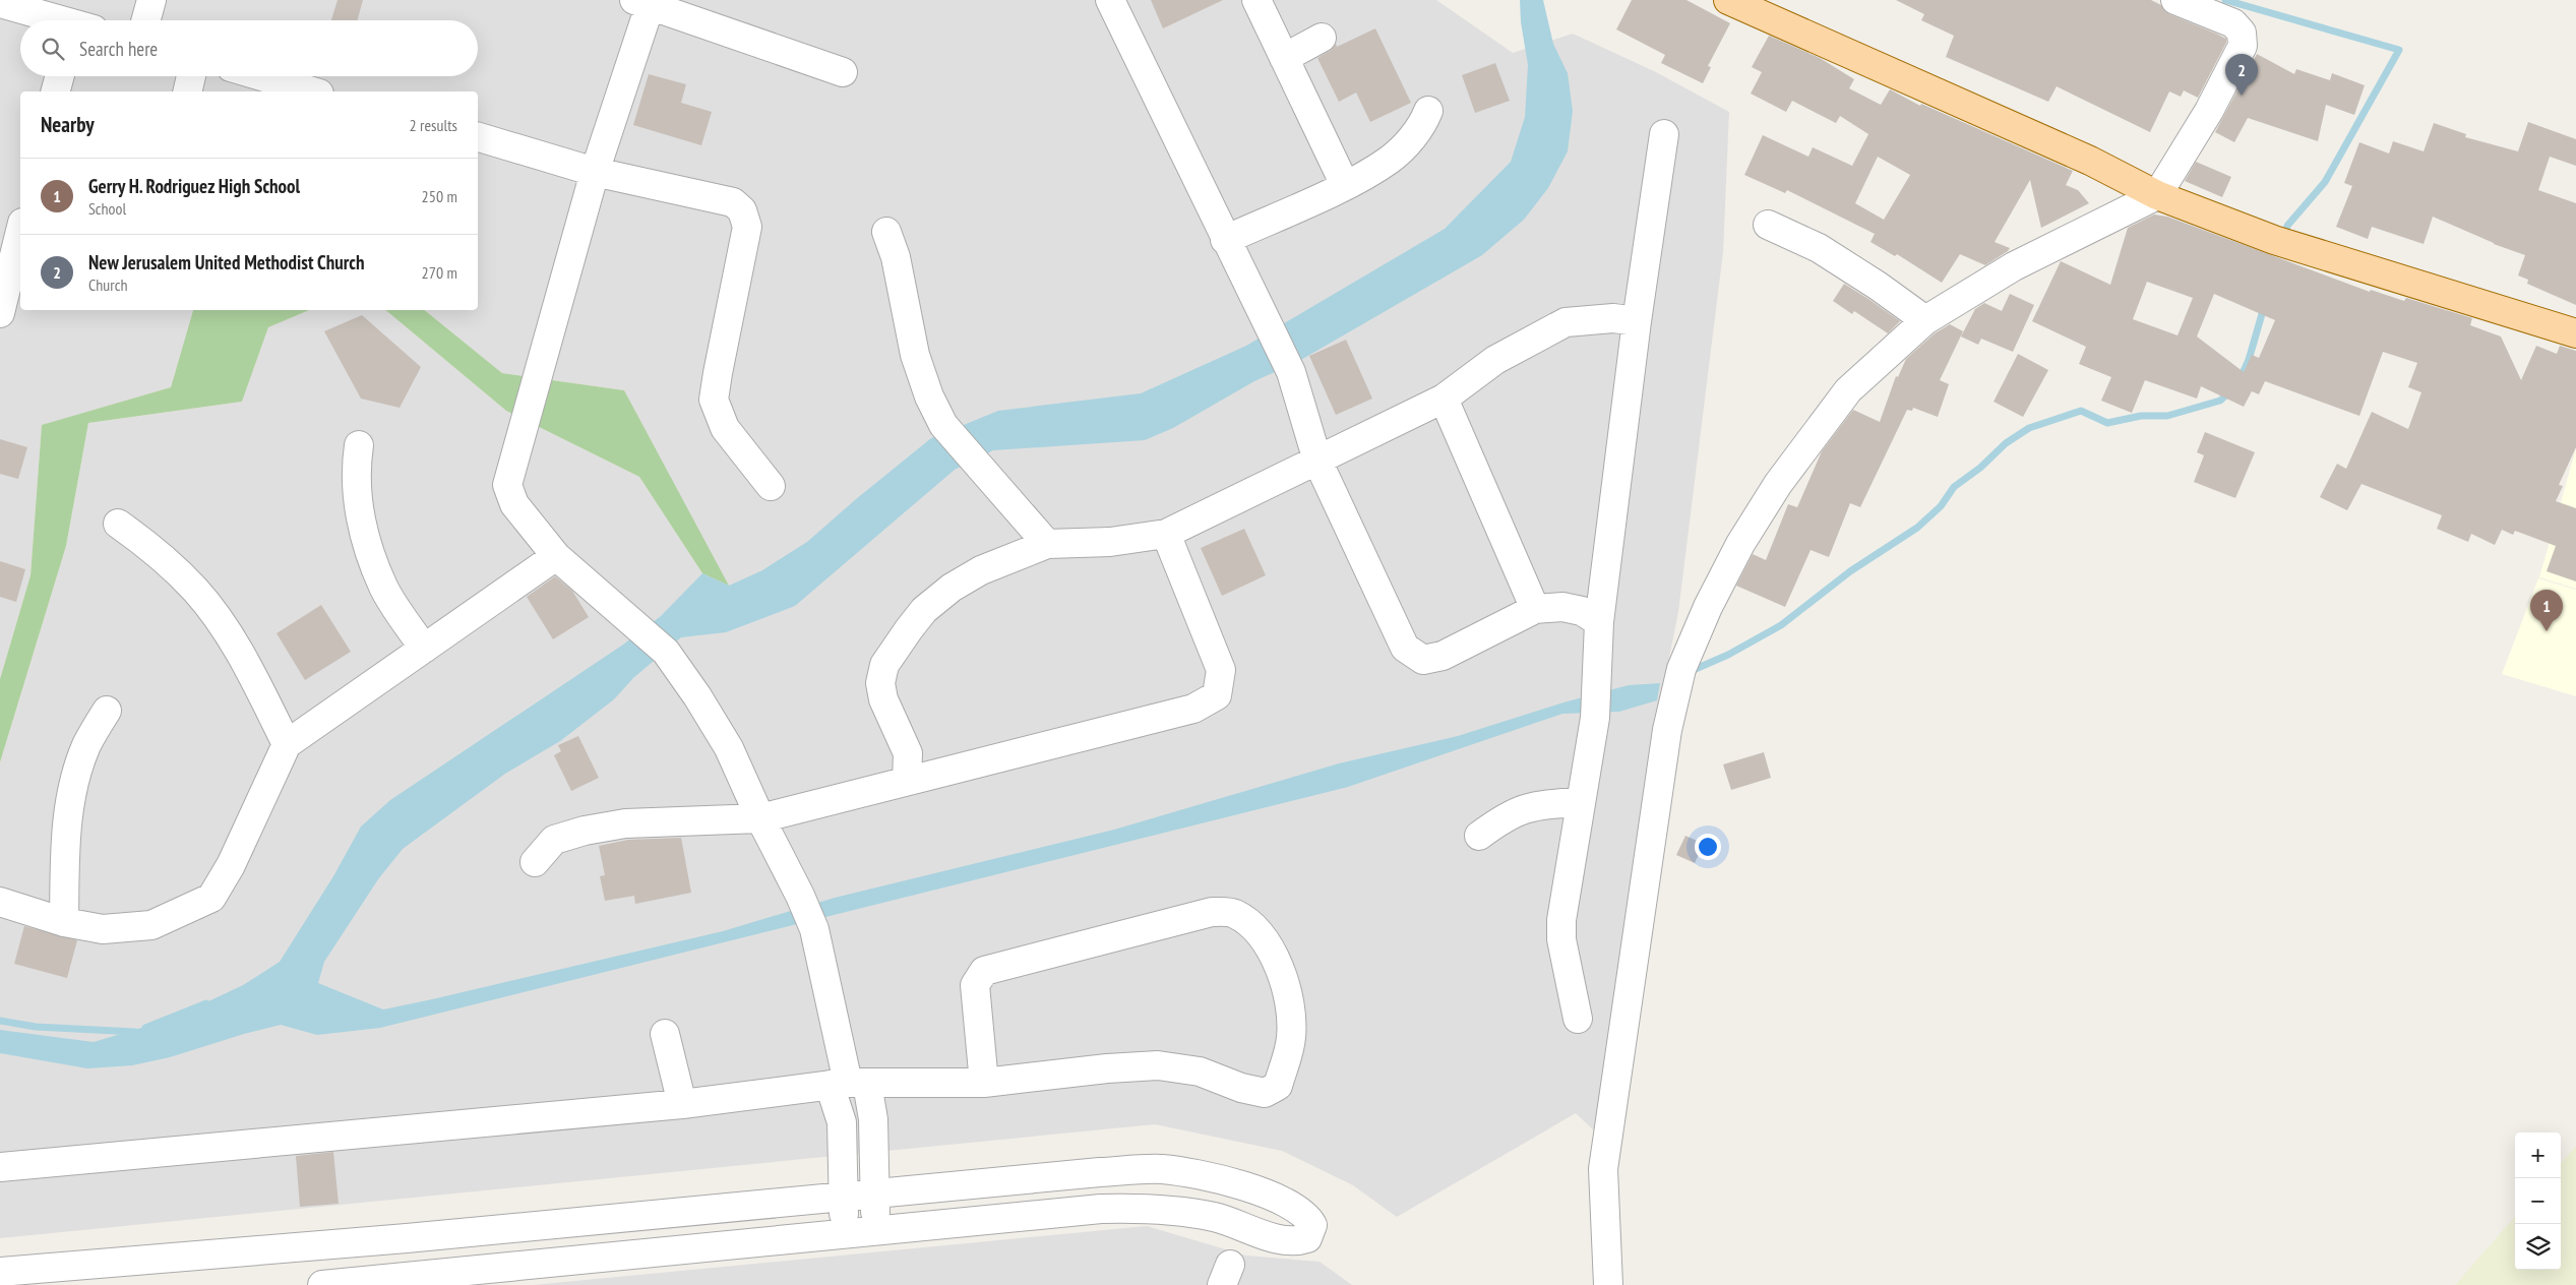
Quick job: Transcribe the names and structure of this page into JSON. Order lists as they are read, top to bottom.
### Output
{
  "page": {
    "search": "Search here",
    "pins": ["2", "1"],
    "heading": ["Nearby", "2 results"],
    "list": [
      {
        "mark": "1",
        "name": "Gerry H. Rodriguez High School",
        "note": "School",
        "value": "250 m"
      },
      {
        "mark": "2",
        "name": "New Jerusalem United Methodist Church",
        "note": "Church",
        "value": "270 m"
      }
    ],
    "map_buttons": ["+", "−"]
  }
}
